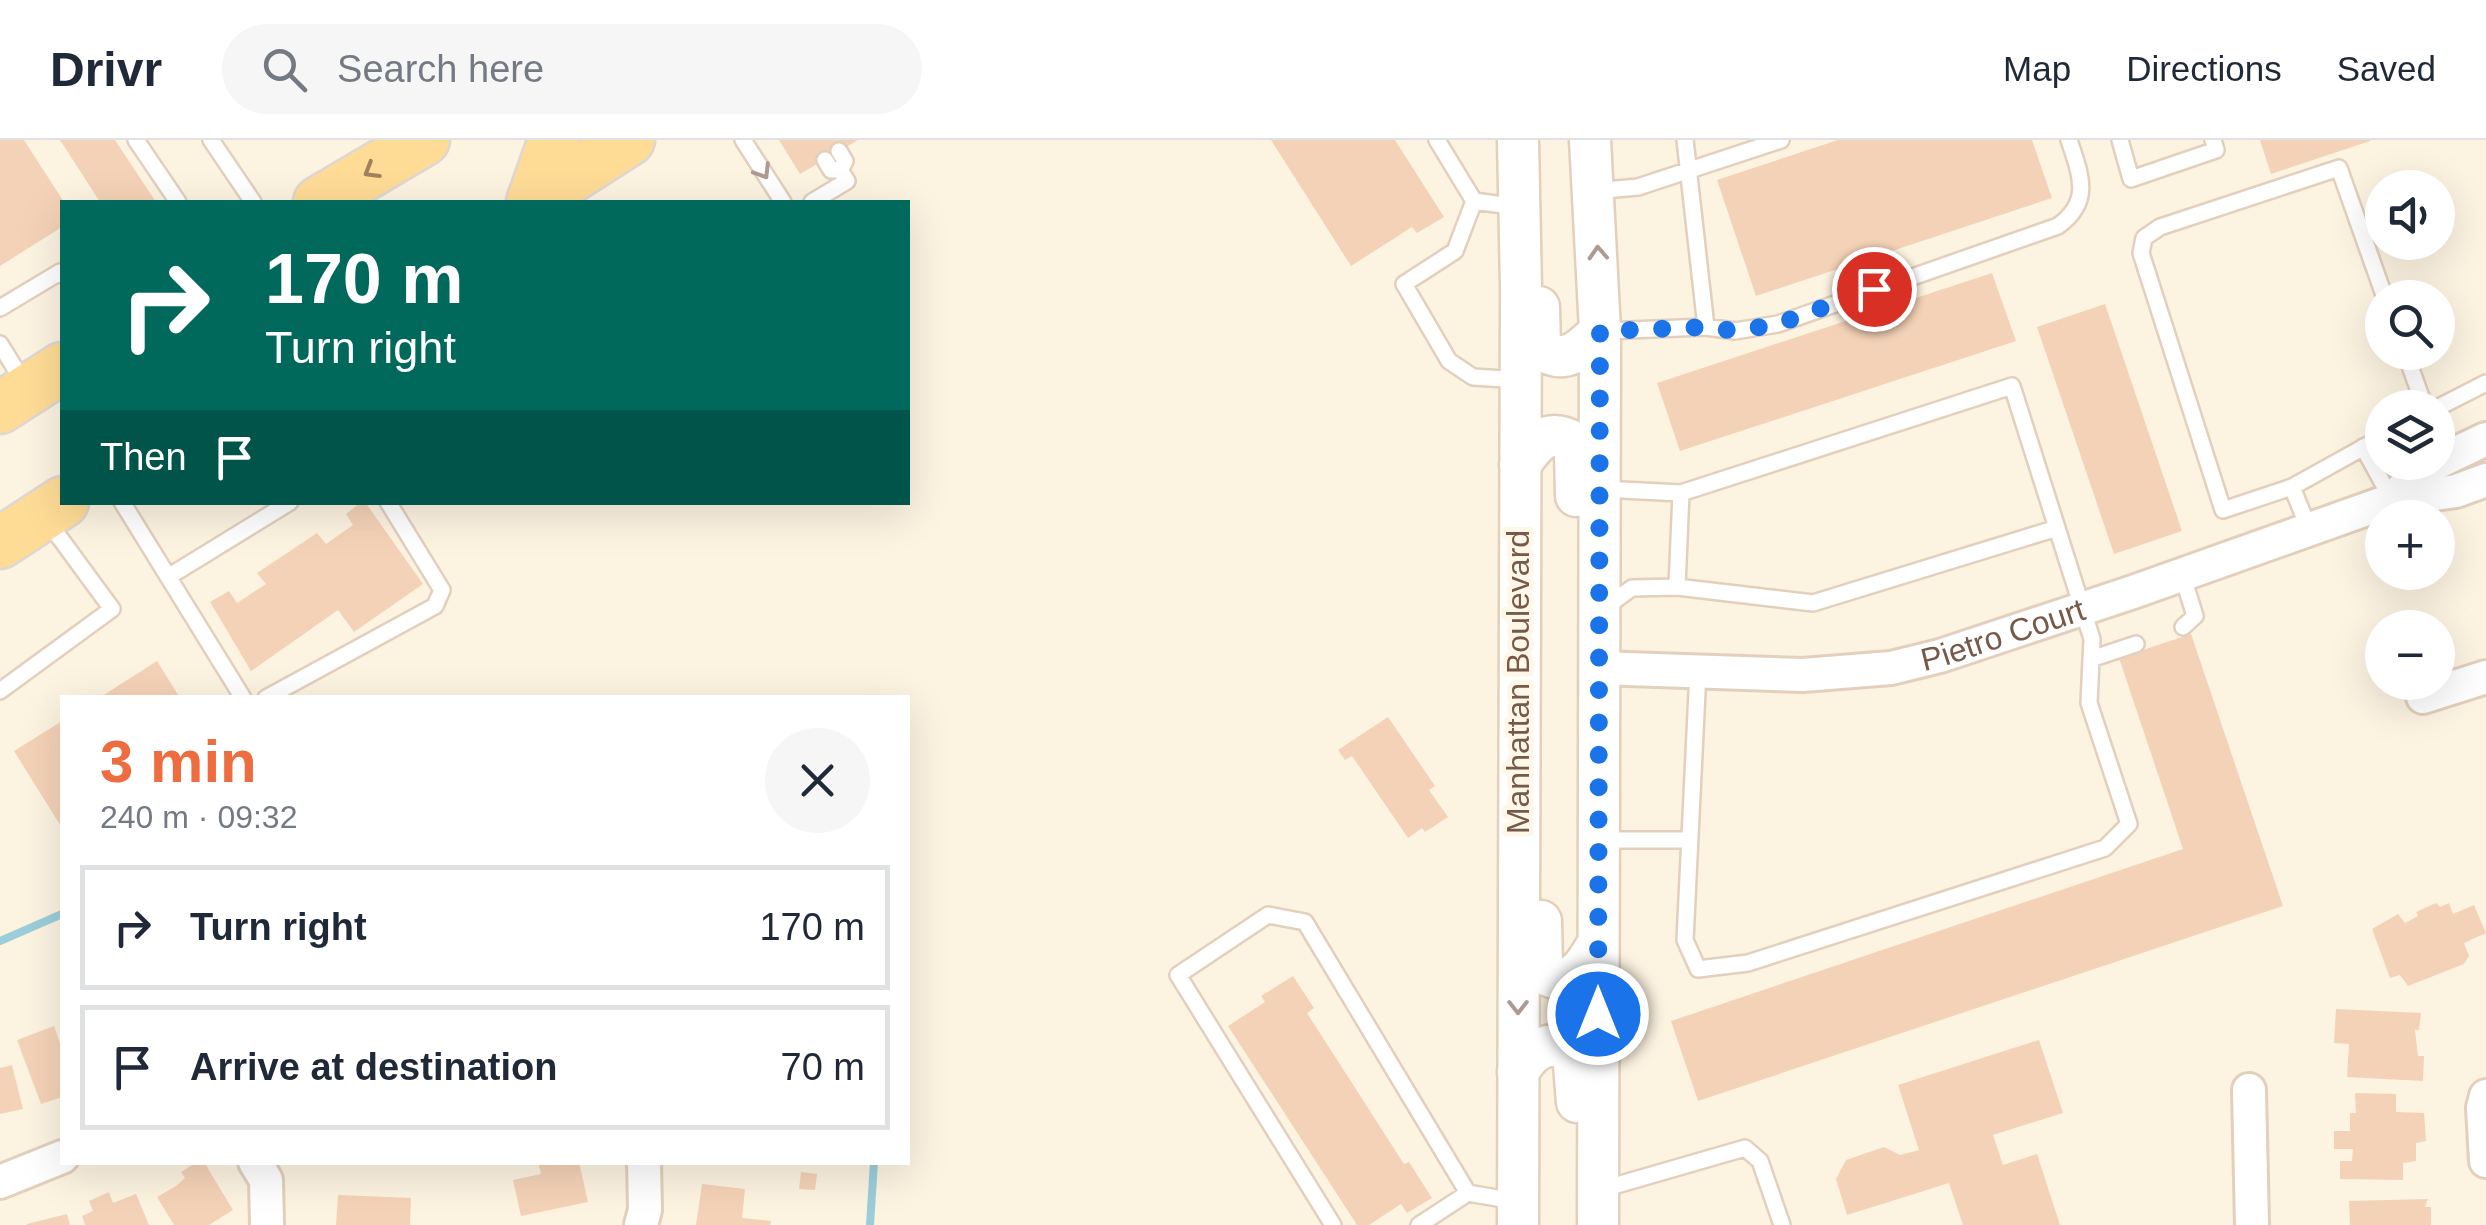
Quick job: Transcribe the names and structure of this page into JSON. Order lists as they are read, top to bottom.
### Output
{
  "streets": {
    "street": ["Pietro Court", "Manhattan Boulevard"]
  },
  "page": {
    "header": "Drivr",
    "search": "Search here",
    "nav": ["Map", "Directions", "Saved"],
    "map_buttons": ["+", "−"],
    "turn": ["170 m", "Turn right"],
    "then": "Then",
    "heading": ["3 min", "240 m · 09:32"],
    "list": [
      {
        "name": "Turn right",
        "value": "170 m"
      },
      {
        "name": "Arrive at destination",
        "value": "70 m"
      }
    ]
  }
}
